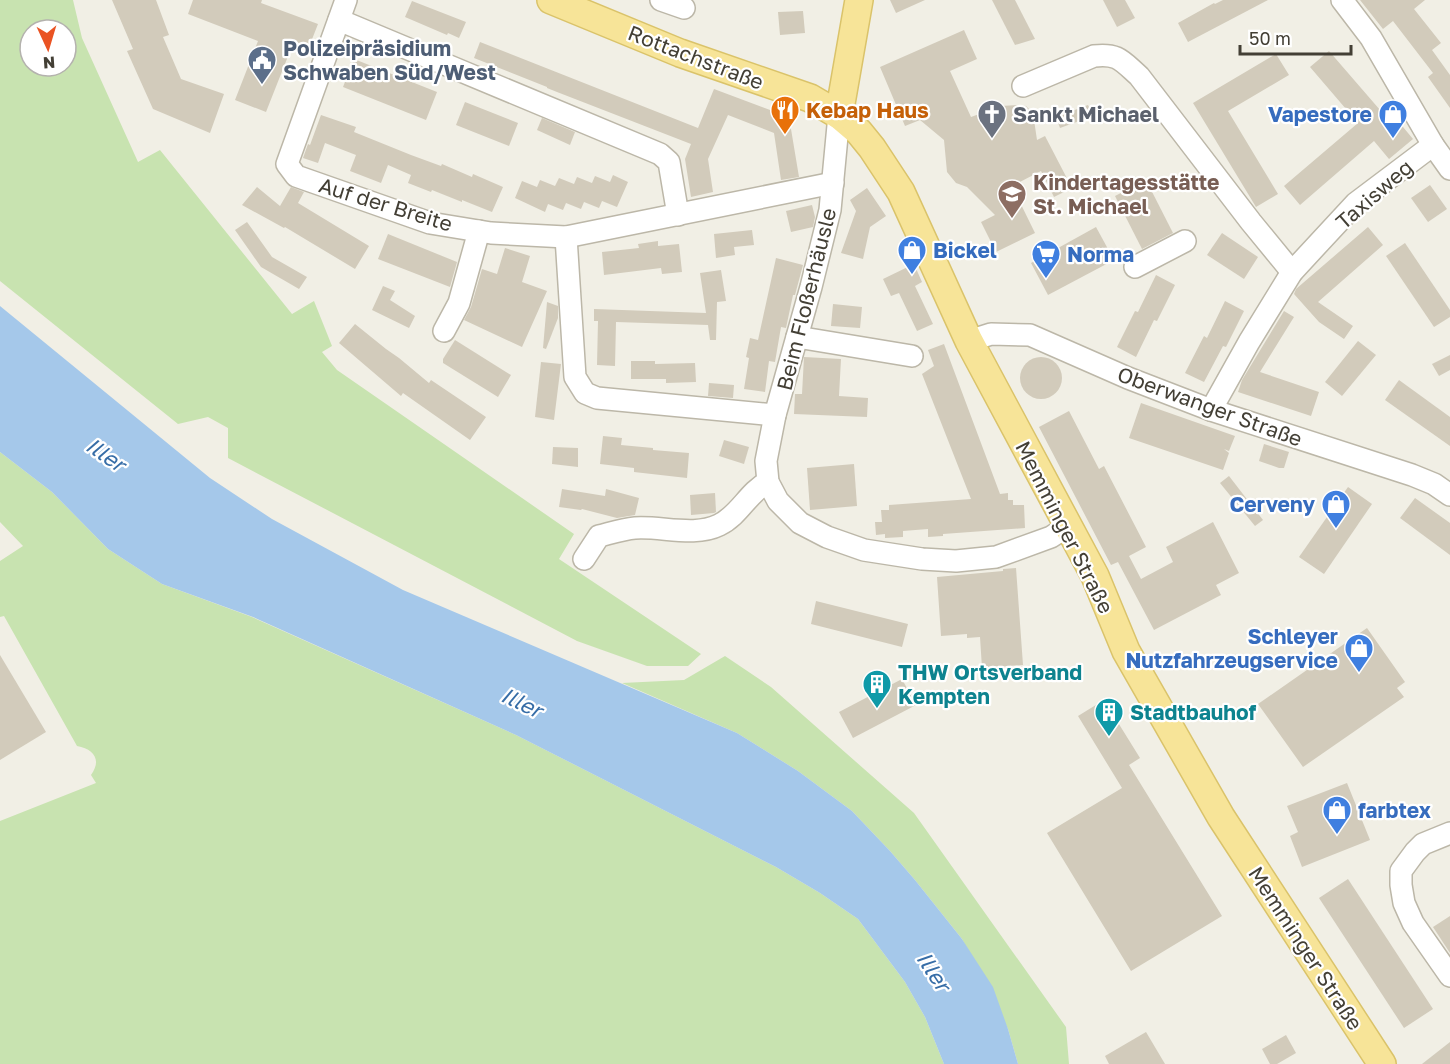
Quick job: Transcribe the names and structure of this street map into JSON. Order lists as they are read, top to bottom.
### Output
{
  "streets": {
    "main road": ["Rottachstraße", "Memminger Straße"],
    "street": [
      "Taxisweg",
      "Auf der Breite",
      "Beim Floßerhäusle",
      "Oberwanger Straße"
    ]
  },
  "crossings": [
    ["Rottachstraße", "Beim Floßerhäusle"],
    ["Rottachstraße", "Memminger Straße"],
    ["Taxisweg", "Oberwanger Straße"],
    ["Auf der Breite", "Beim Floßerhäusle"],
    ["Beim Floßerhäusle", "Memminger Straße"],
    ["Oberwanger Straße", "Memminger Straße"]
  ],
  "water": ["Iller"],
  "places": {
    "public building": ["Polizeipräsidium Schwaben Süd/West"],
    "restaurant": ["Kebap Haus"],
    "church": ["Sankt Michael"],
    "shop": [
      "Vapestore",
      "Bickel",
      "Cerveny",
      "Schleyer Nutzfahrzeugservice",
      "farbtex"
    ],
    "school or university": ["Kindertagesstätte St. Michael"],
    "supermarket": ["Norma"],
    "building": ["THW Ortsverband Kempten", "Stadtbauhof"]
  },
  "scale_bar": "50 m",
  "north": "bottom"
}
